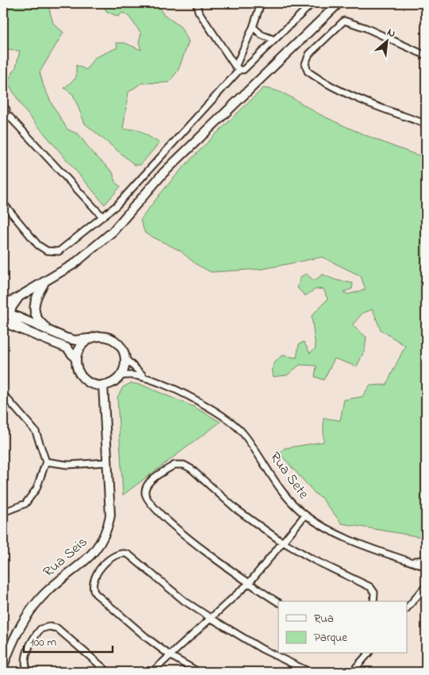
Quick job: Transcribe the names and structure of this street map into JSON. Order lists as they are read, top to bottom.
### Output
{
  "streets": {
    "street": ["Rua Sete", "Rua Seis"]
  },
  "crossings": [
    ["Rua Sete", "Rua Seis"]
  ],
  "legend": ["Rua", "Parque"],
  "scale_bar": "100 m",
  "north": "top right"
}
